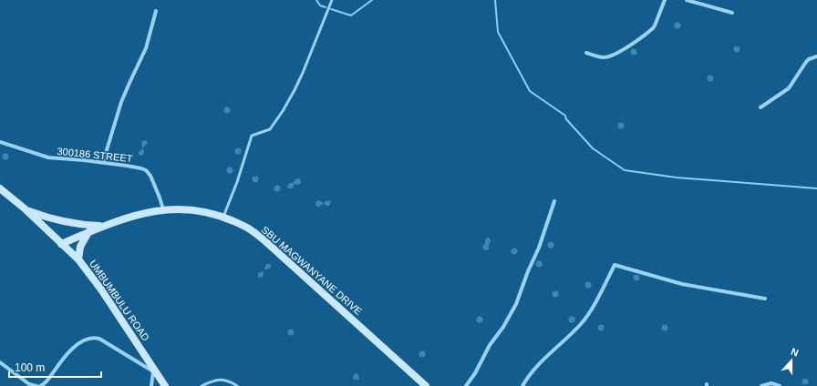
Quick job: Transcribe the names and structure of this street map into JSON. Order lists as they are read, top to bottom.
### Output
{
  "streets": {
    "main road": ["SBU MAGWANYANE DRIVE", "UMBUMBULU ROAD"],
    "street": ["300186 STREET"]
  },
  "crossings": [
    ["300186 STREET", "SBU MAGWANYANE DRIVE"],
    ["SBU MAGWANYANE DRIVE", "UMBUMBULU ROAD"]
  ],
  "scale_bar": "100 m",
  "north": "top"
}
